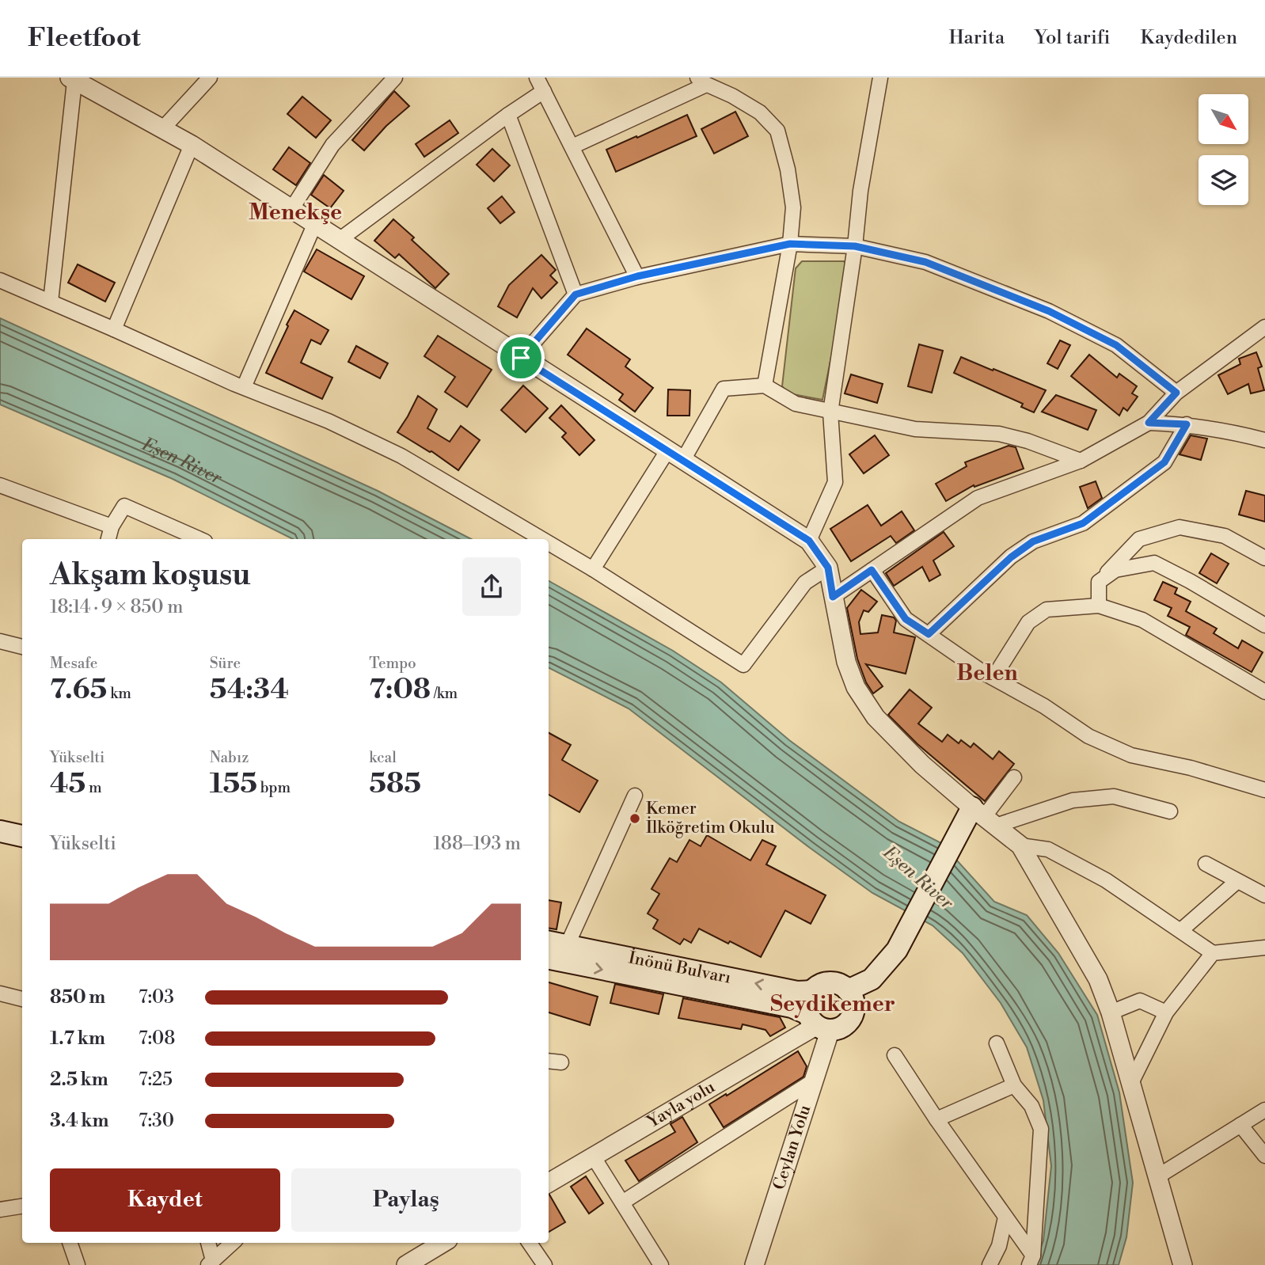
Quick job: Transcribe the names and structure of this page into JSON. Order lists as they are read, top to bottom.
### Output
{
  "streets": {
    "main road": ["İnönü Bulvarı"],
    "street": ["Yayla yolu", "Ceylan Yolu"]
  },
  "crossings": [
    ["İnönü Bulvarı", "Yayla yolu"],
    ["İnönü Bulvarı", "Ceylan Yolu"],
    ["Yayla yolu", "Ceylan Yolu"]
  ],
  "districts": ["Menekşe", "Belen", "Seydikemer"],
  "water": ["Eşen River"],
  "places": ["Kemer İlköğretim Okulu"],
  "north": "bottom right",
  "page": {
    "header": "Fleetfoot",
    "nav": ["Harita", "Yol tarifi", "Kaydedilen"],
    "heading": ["Akşam koşusu", "18:14 · 9 × 850 m"],
    "stats": [
      ["Mesafe", "7.65 km"],
      ["Süre", "54:34"],
      ["Tempo", "7:08 /km"],
      ["Yükselti", "45 m"],
      ["Nabız", "155 bpm"],
      ["kcal", "585"]
    ],
    "chart": ["Yükselti", "188–193 m"],
    "list": [
      {
        "name": "850 m",
        "note": "7:03"
      },
      {
        "name": "1.7 km",
        "note": "7:08"
      },
      {
        "name": "2.5 km",
        "note": "7:25"
      },
      {
        "name": "3.4 km",
        "note": "7:30"
      }
    ],
    "buttons": ["Kaydet", "Paylaş"]
  }
}
